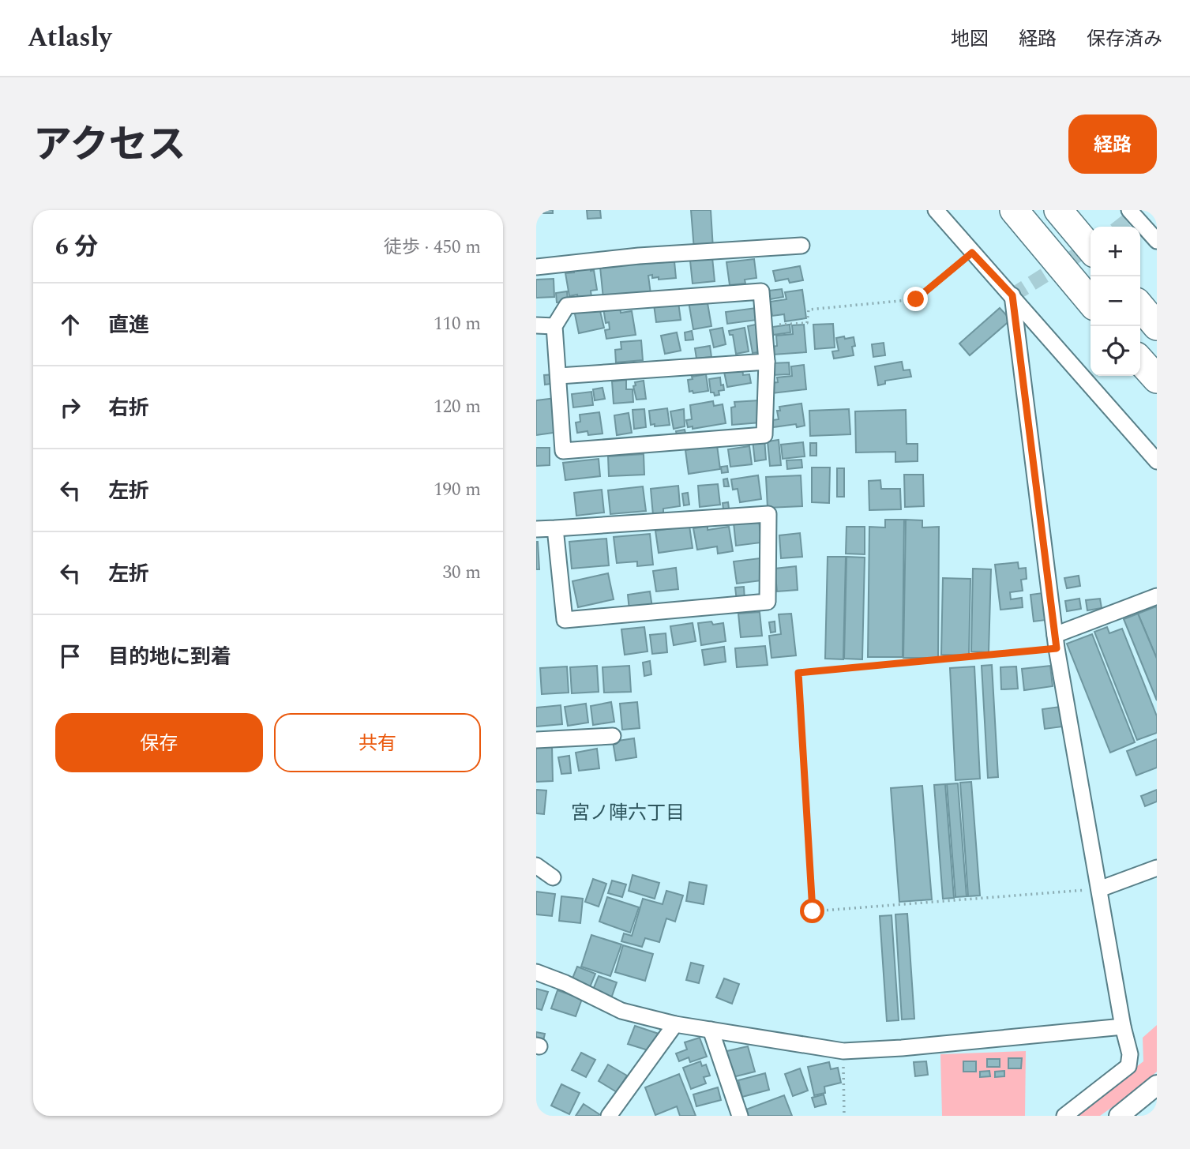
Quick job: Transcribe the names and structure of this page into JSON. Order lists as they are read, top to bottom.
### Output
{
  "districts": ["宮ノ陣六丁目"],
  "page": {
    "header": "Atlasly",
    "nav": ["地図", "経路", "保存済み"],
    "title": "アクセス",
    "buttons": [
      "経路",
      ["保存", "共有"]
    ],
    "heading": ["6 分", "徒歩 · 450 m"],
    "map_buttons": ["+", "−"],
    "list": [
      ["直進", "110 m"],
      ["右折", "120 m"],
      ["左折", "190 m"],
      ["左折", "30 m"],
      "目的地に到着"
    ]
  }
}
